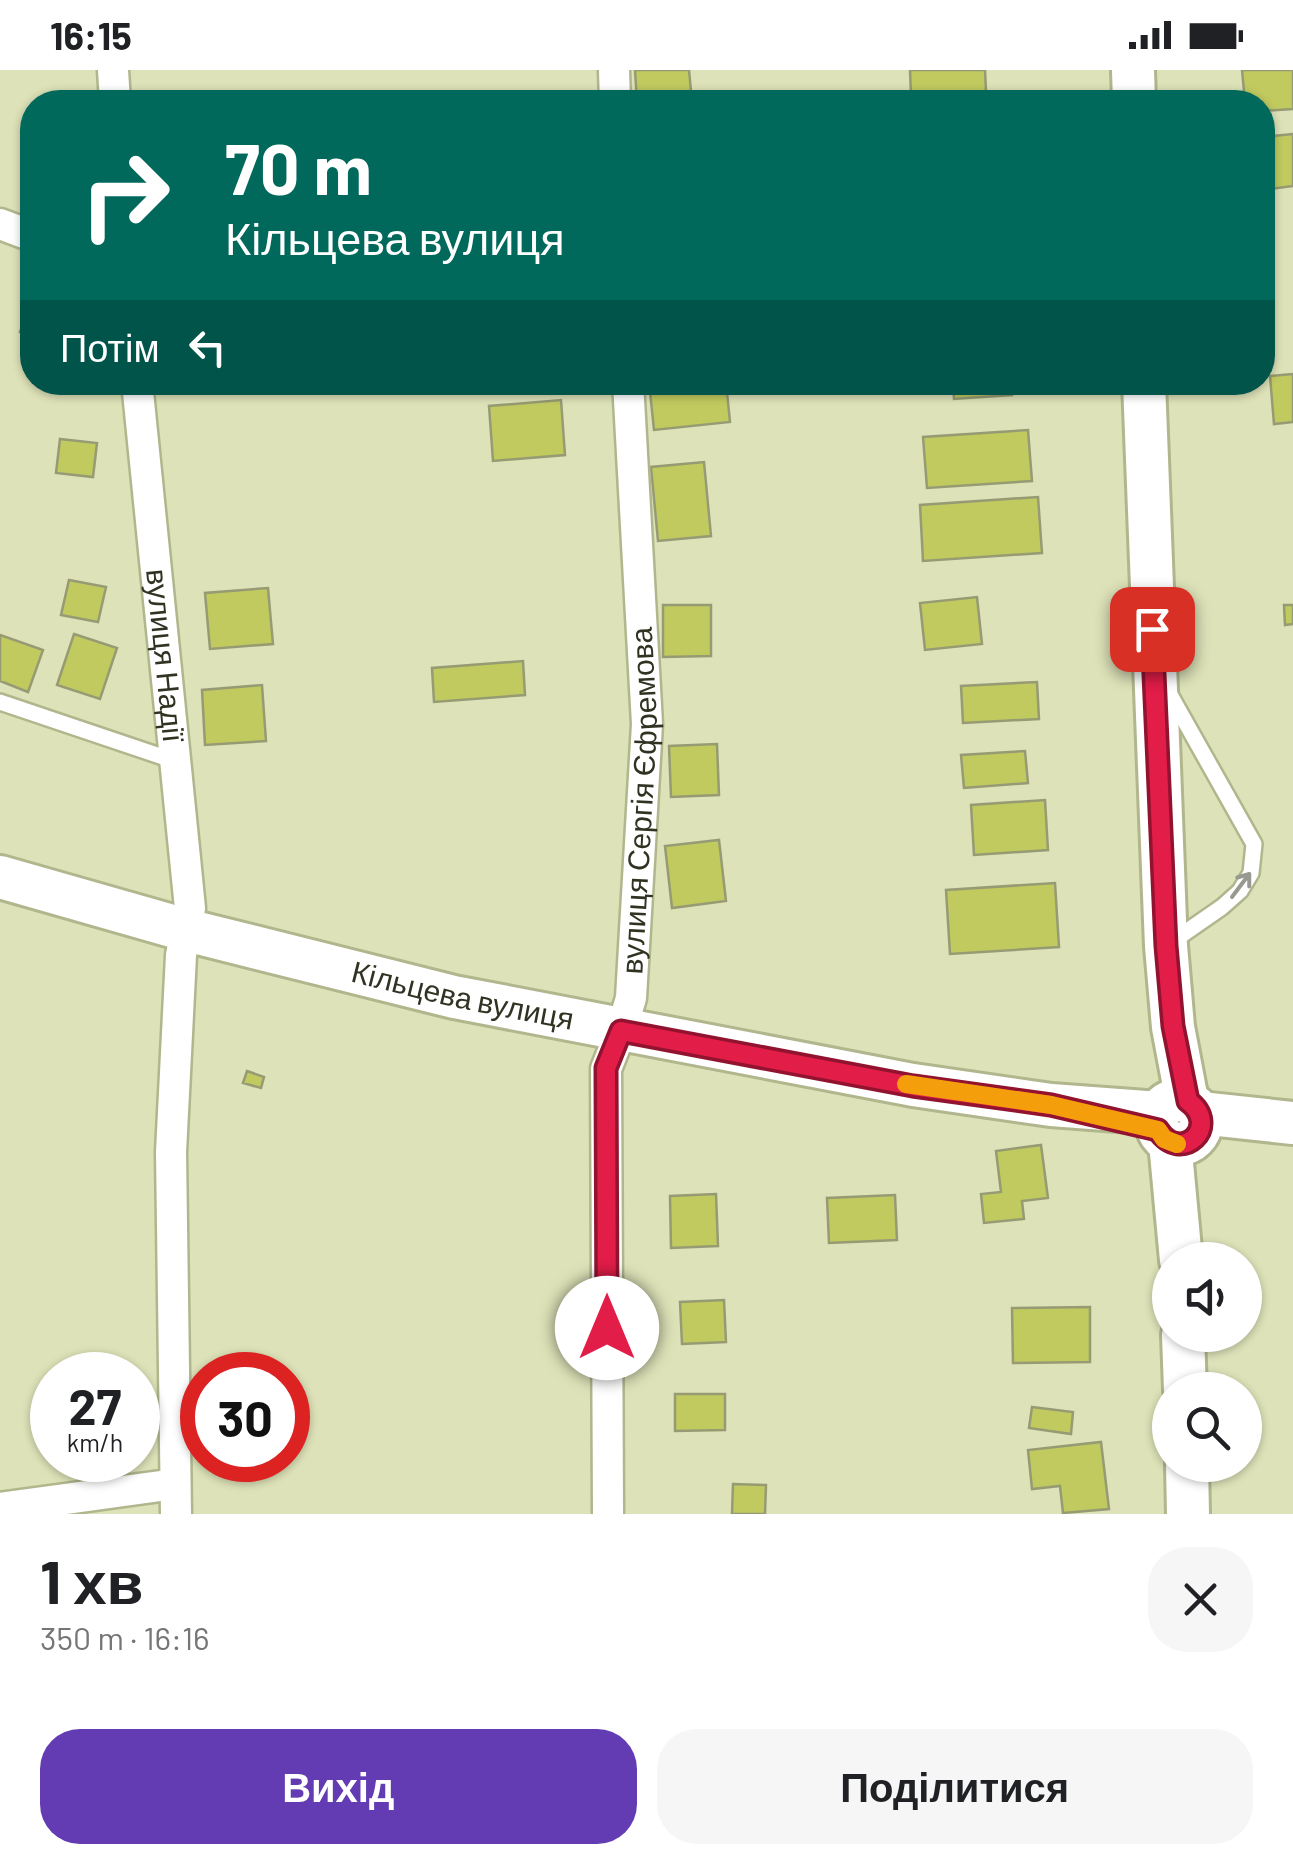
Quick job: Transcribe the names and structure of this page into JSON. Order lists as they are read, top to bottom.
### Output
{
  "streets": {
    "main road": ["Кільцева вулиця"],
    "street": ["вулиця Надії", "вулиця Сергія Єфремова"]
  },
  "crossings": [
    ["вулиця Надії", "Кільцева вулиця"],
    ["вулиця Сергія Єфремова", "Кільцева вулиця"]
  ],
  "page": {
    "status": "16:15",
    "turn": ["70 m", "Кільцева вулиця"],
    "then": "Потім",
    "speed": "27 km/h",
    "limit": "30",
    "heading": ["1 хв", "350 m · 16:16"],
    "buttons": ["Вихід", "Поділитися"]
  }
}
